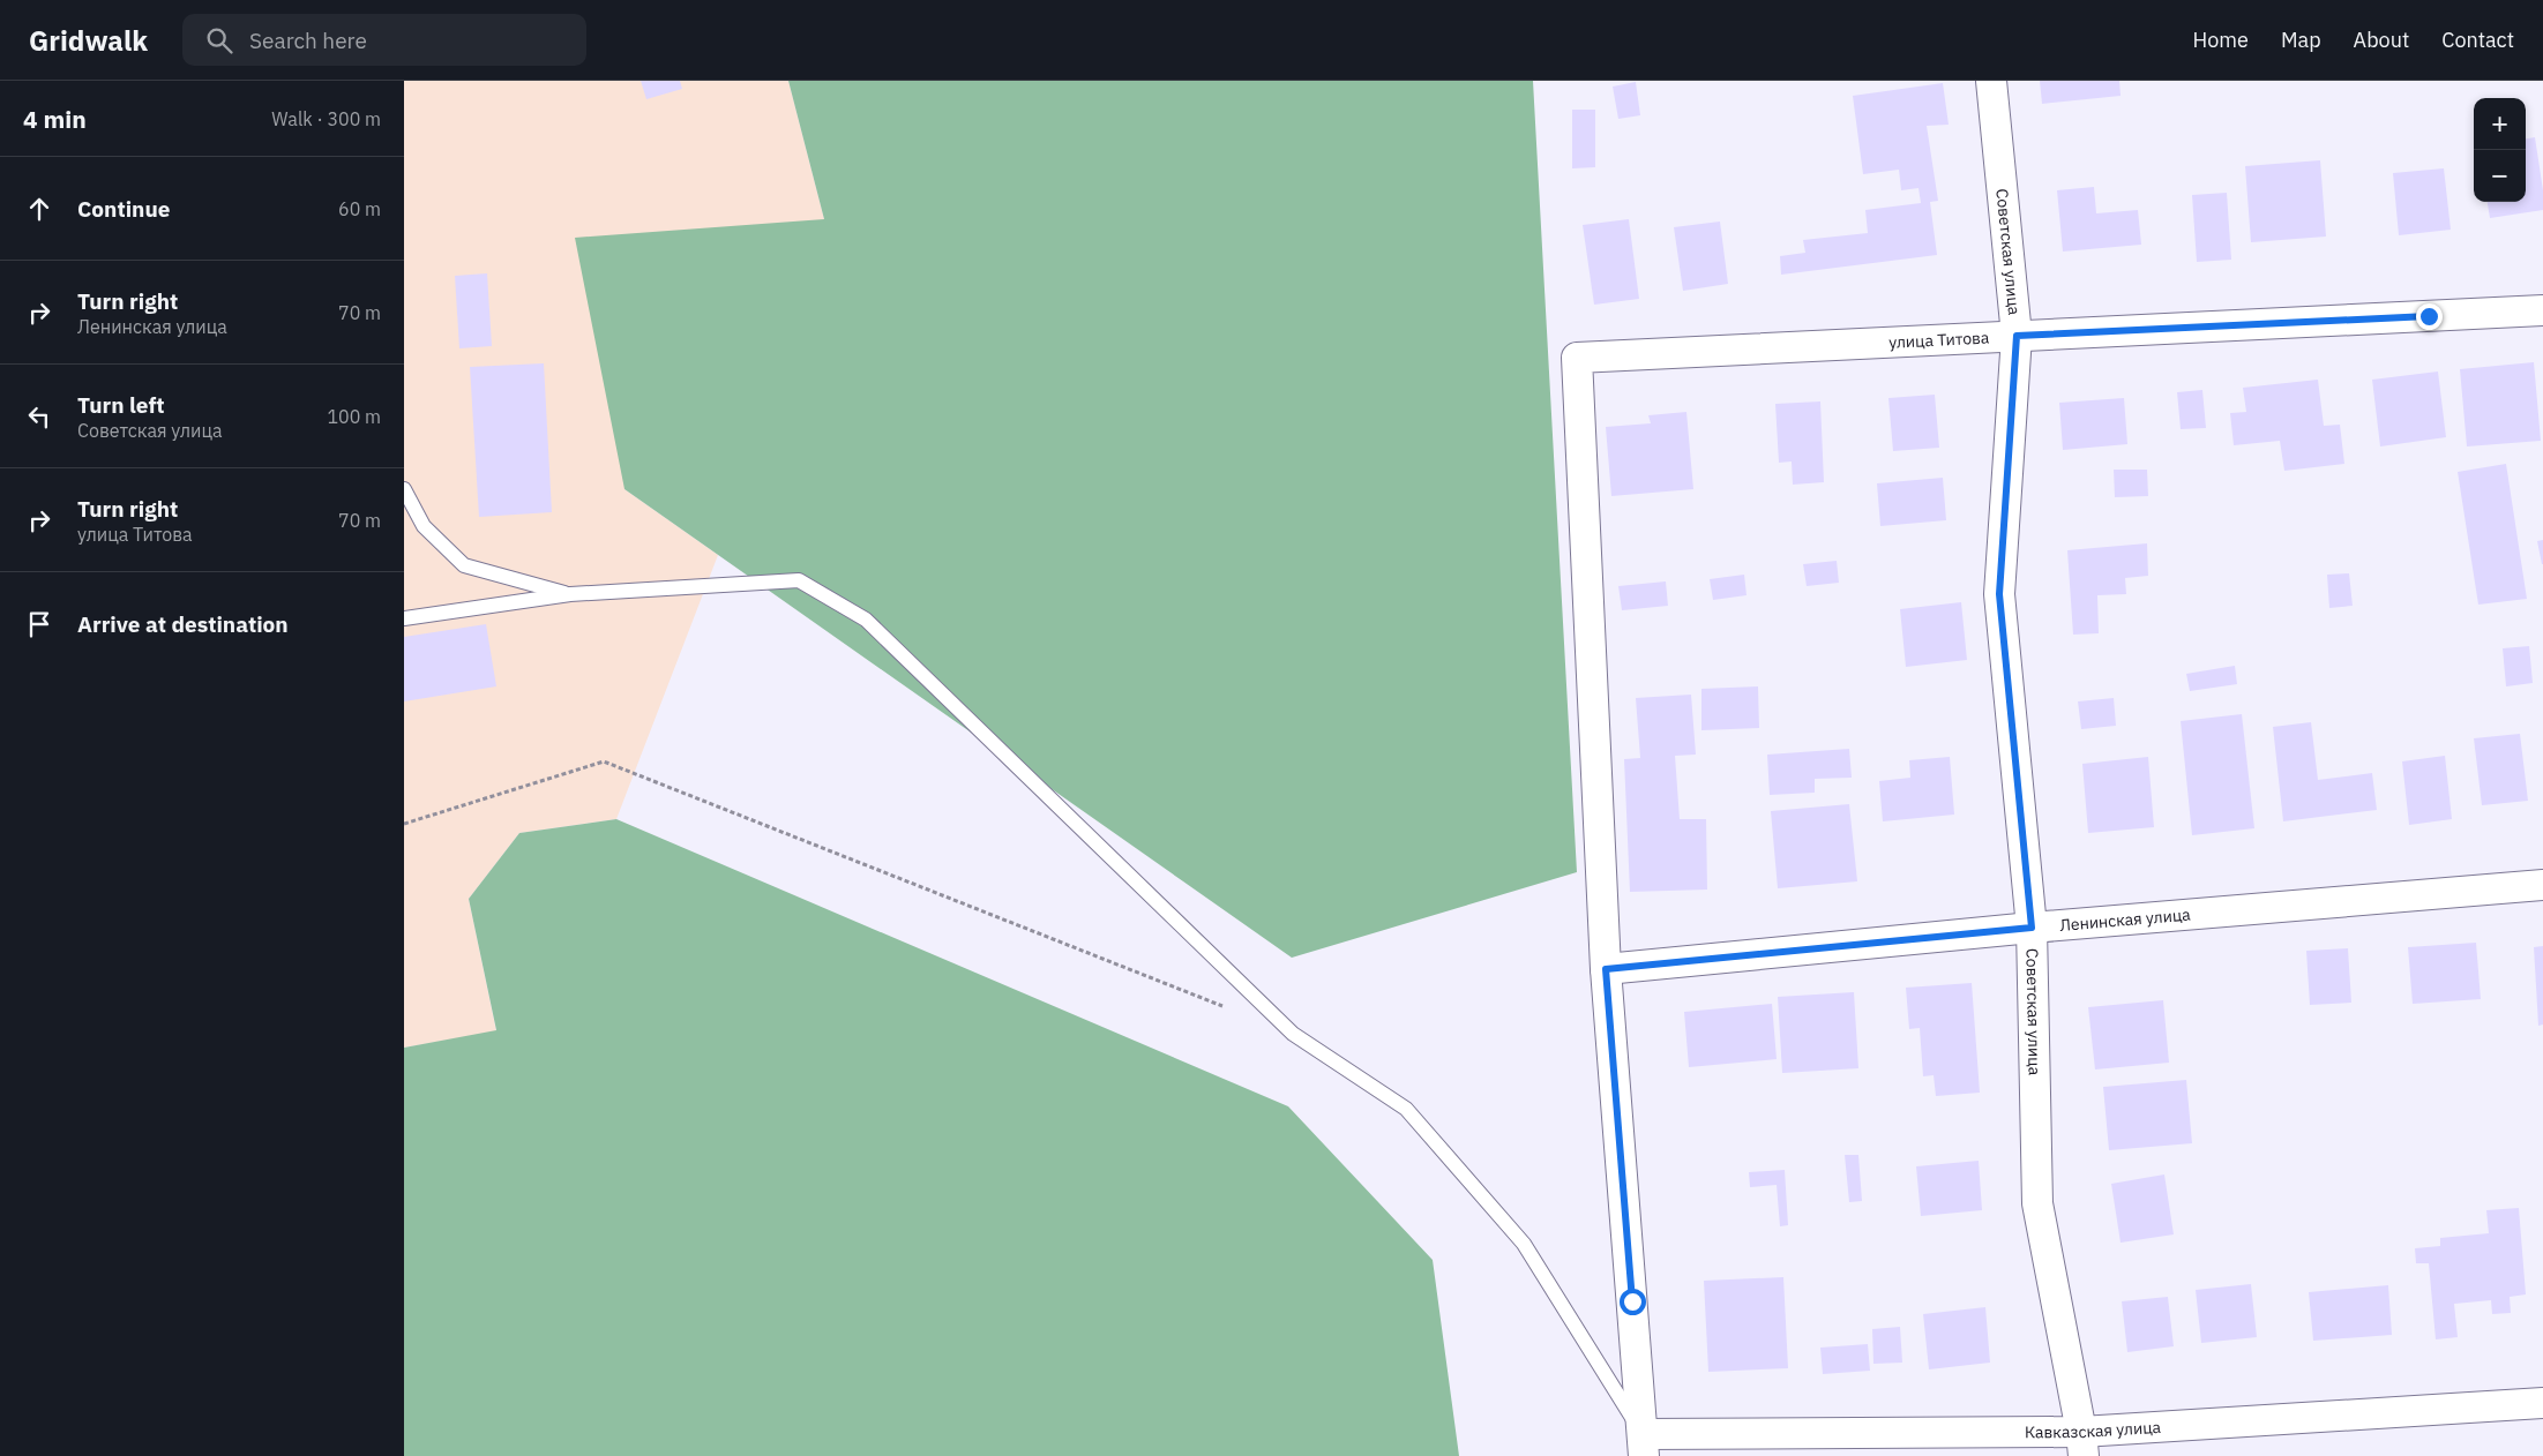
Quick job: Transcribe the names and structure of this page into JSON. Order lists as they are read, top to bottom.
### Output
{
  "streets": {
    "street": [
      "Советская улица",
      "улица Титова",
      "Ленинская улица",
      "Кавказская улица"
    ]
  },
  "crossings": [
    ["Советская улица", "улица Титова"],
    ["Советская улица", "Ленинская улица"],
    ["Советская улица", "Кавказская улица"],
    ["улица Титова", "Ленинская улица"]
  ],
  "page": {
    "header": "Gridwalk",
    "search": "Search here",
    "nav": [
      "Home",
      "Map",
      "About",
      "Contact"
    ],
    "heading": ["4 min", "Walk · 300 m"],
    "map_buttons": ["+", "−"],
    "list": [
      ["Continue", "60 m"],
      ["Turn right", "Ленинская улица", "70 m"],
      ["Turn left", "Советская улица", "100 m"],
      ["Turn right", "улица Титова", "70 m"],
      "Arrive at destination"
    ]
  }
}
